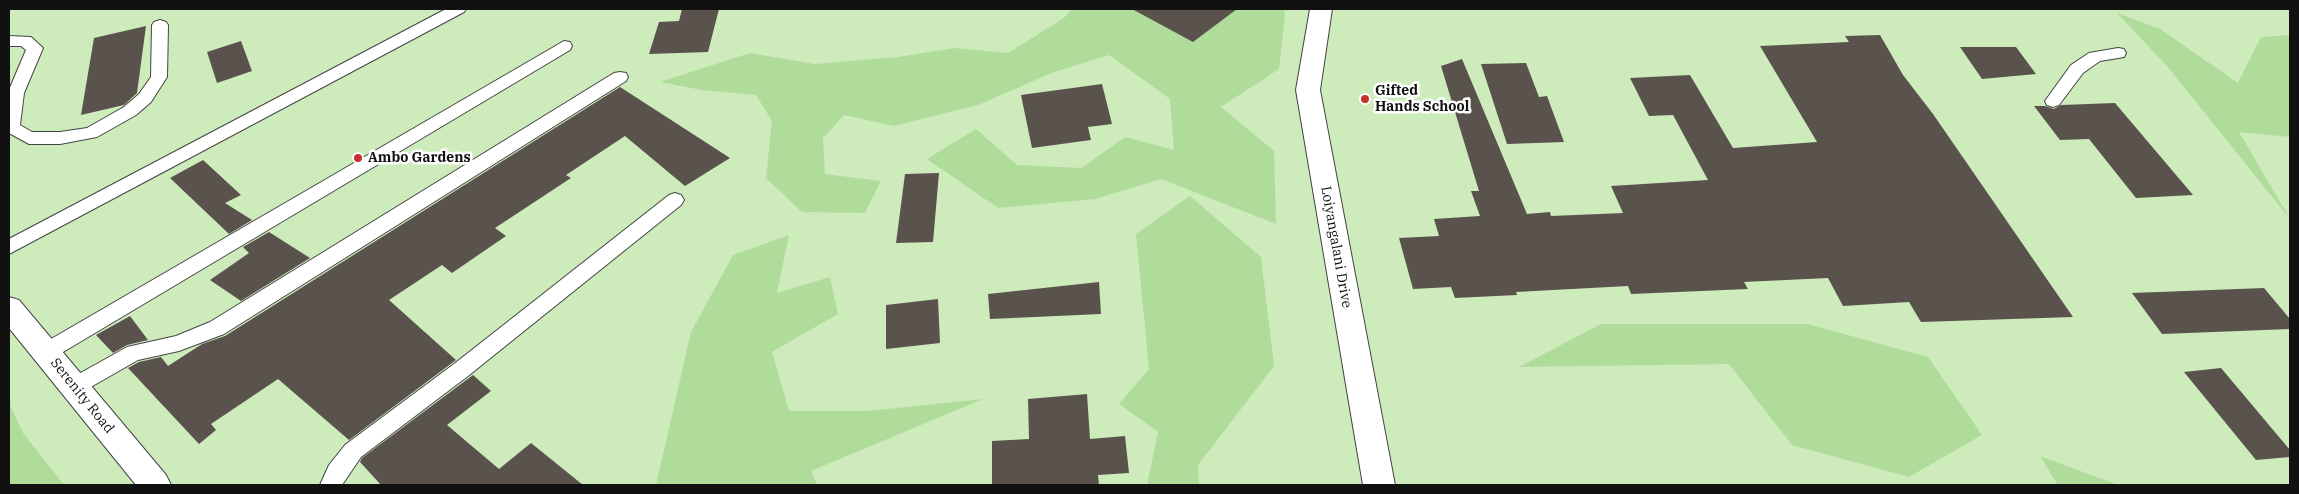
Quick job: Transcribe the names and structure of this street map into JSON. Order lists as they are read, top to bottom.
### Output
{
  "streets": {
    "street": ["Loiyangalani Drive", "Serenity Road"]
  },
  "places": ["Gifted Hands School", "Ambo Gardens"]
}
